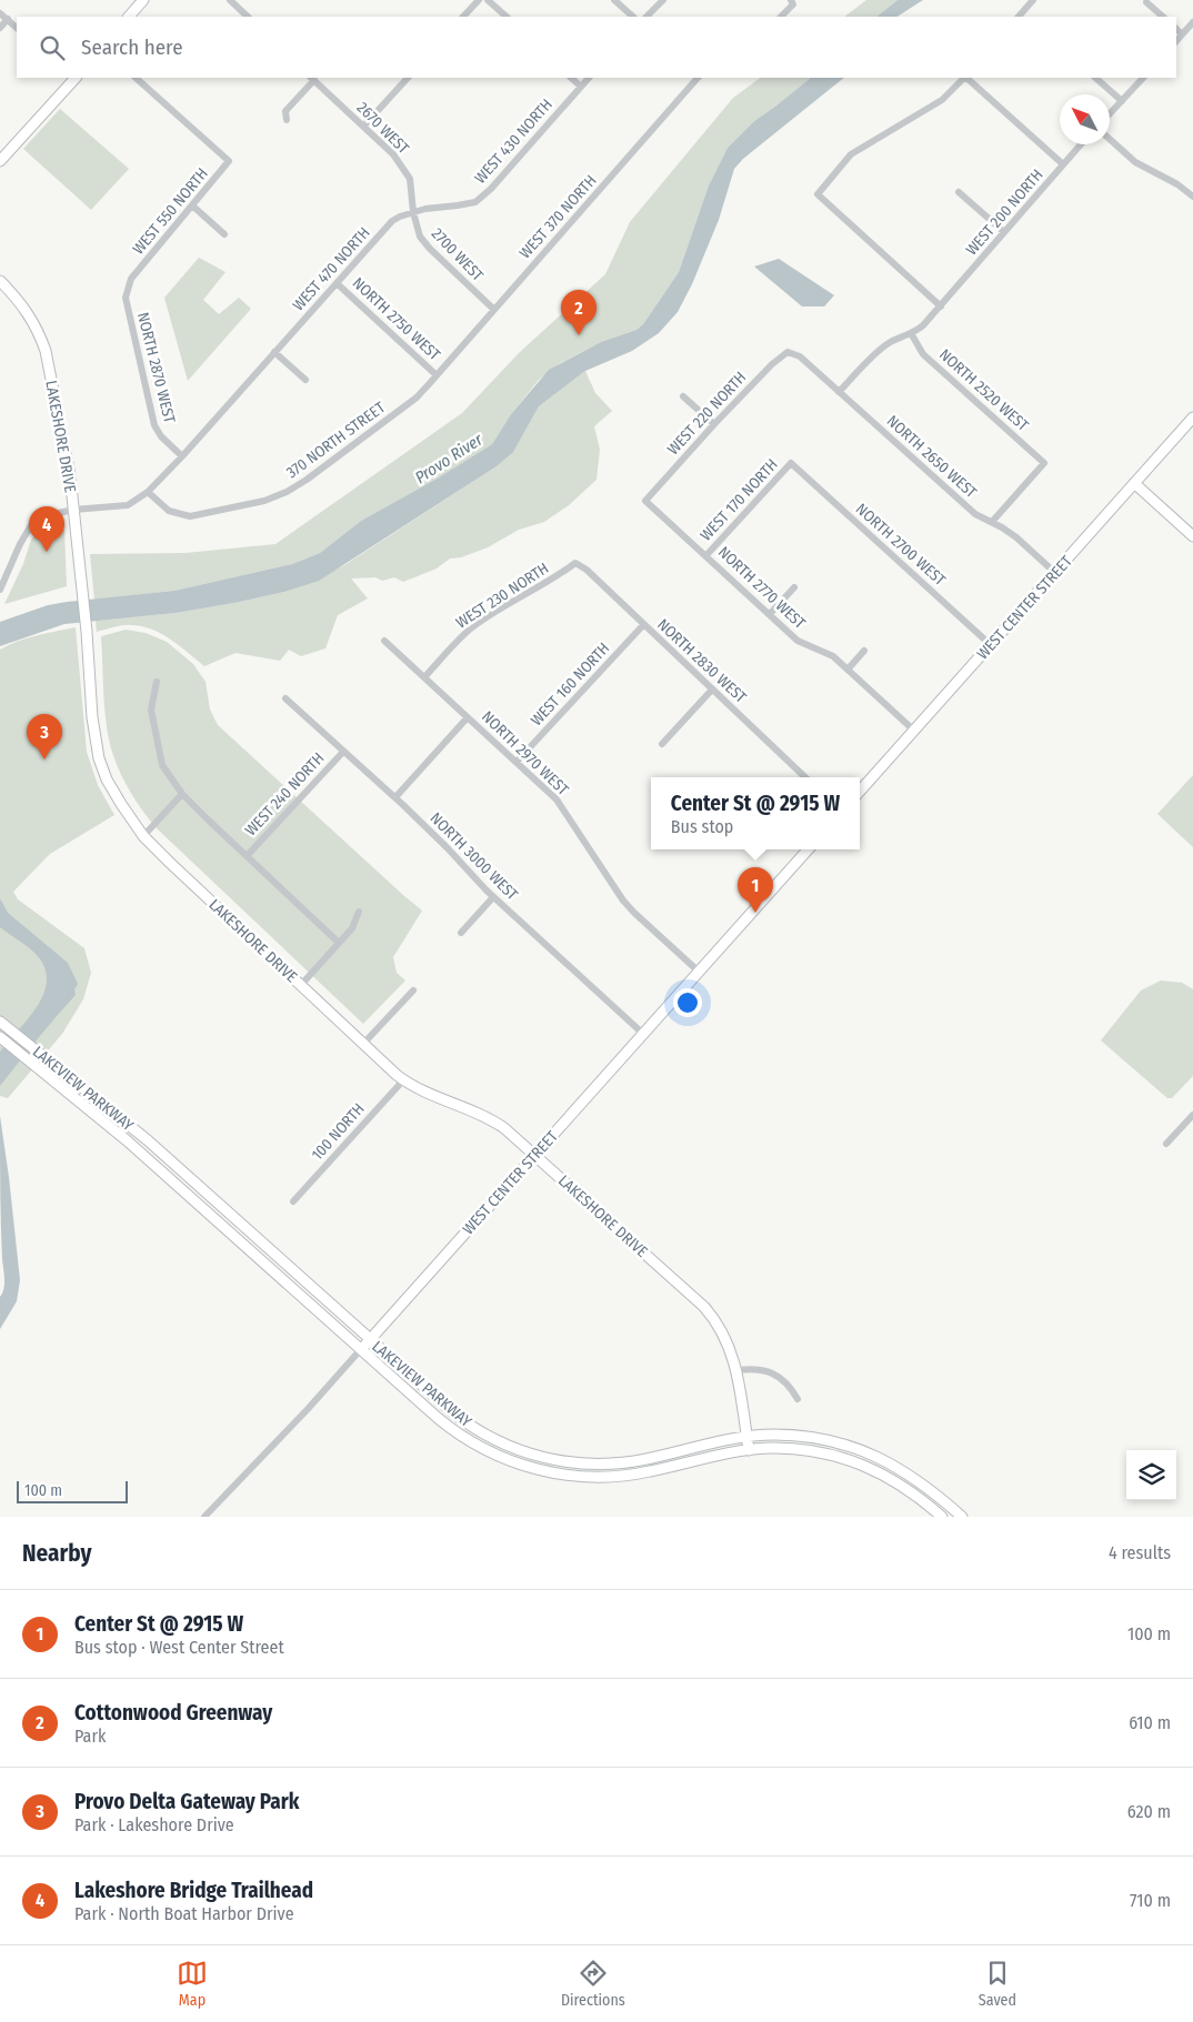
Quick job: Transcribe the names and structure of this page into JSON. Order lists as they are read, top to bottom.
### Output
{
  "streets": {
    "street": [
      "2670 WEST",
      "WEST 430 NORTH",
      "WEST 550 NORTH",
      "WEST 200 NORTH",
      "WEST 370 NORTH",
      "2700 WEST",
      "WEST 470 NORTH",
      "NORTH 2750 WEST",
      "NORTH 2870 WEST",
      "NORTH 2520 WEST",
      "WEST 220 NORTH",
      "LAKESHORE DRIVE",
      "370 NORTH STREET",
      "NORTH 2650 WEST",
      "WEST 170 NORTH",
      "NORTH 2700 WEST",
      "NORTH 2770 WEST",
      "WEST 230 NORTH",
      "WEST CENTER STREET",
      "NORTH 2830 WEST",
      "WEST 160 NORTH",
      "NORTH 2970 WEST",
      "WEST 240 NORTH",
      "NORTH 3000 WEST",
      "LAKEVIEW PARKWAY",
      "100 NORTH"
    ]
  },
  "crossings": [
    ["2670 WEST", "WEST 430 NORTH"],
    ["2670 WEST", "2700 WEST"],
    ["2670 WEST", "WEST 470 NORTH"],
    ["WEST 430 NORTH", "2700 WEST"],
    ["WEST 430 NORTH", "WEST 470 NORTH"],
    ["WEST 550 NORTH", "NORTH 2870 WEST"],
    ["WEST 200 NORTH", "NORTH 2520 WEST"],
    ["WEST 200 NORTH", "NORTH 2650 WEST"],
    ["WEST 370 NORTH", "2700 WEST"],
    ["WEST 370 NORTH", "NORTH 2750 WEST"],
    ["WEST 370 NORTH", "370 NORTH STREET"],
    ["2700 WEST", "WEST 470 NORTH"],
    ["WEST 470 NORTH", "NORTH 2750 WEST"],
    ["WEST 470 NORTH", "NORTH 2870 WEST"],
    ["WEST 470 NORTH", "370 NORTH STREET"],
    ["NORTH 2750 WEST", "370 NORTH STREET"],
    ["NORTH 2520 WEST", "NORTH 2650 WEST"],
    ["WEST 220 NORTH", "NORTH 2650 WEST"],
    ["WEST 220 NORTH", "NORTH 2770 WEST"],
    ["LAKESHORE DRIVE", "WEST CENTER STREET"],
    ["LAKESHORE DRIVE", "LAKEVIEW PARKWAY"],
    ["LAKESHORE DRIVE", "100 NORTH"],
    ["NORTH 2650 WEST", "WEST CENTER STREET"],
    ["WEST 170 NORTH", "NORTH 2700 WEST"],
    ["WEST 170 NORTH", "NORTH 2770 WEST"],
    ["NORTH 2700 WEST", "WEST CENTER STREET"],
    ["NORTH 2770 WEST", "WEST CENTER STREET"],
    ["WEST 230 NORTH", "NORTH 2830 WEST"],
    ["WEST 230 NORTH", "NORTH 2970 WEST"],
    ["WEST CENTER STREET", "NORTH 2970 WEST"],
    ["WEST CENTER STREET", "NORTH 3000 WEST"],
    ["WEST CENTER STREET", "LAKEVIEW PARKWAY"],
    ["NORTH 2830 WEST", "WEST 160 NORTH"],
    ["WEST 160 NORTH", "NORTH 2970 WEST"],
    ["WEST 240 NORTH", "NORTH 3000 WEST"]
  ],
  "water": ["Provo River"],
  "scale_bar": "100 m",
  "north": "top left",
  "page": {
    "search": "Search here",
    "pins": [
      "2",
      "4",
      "3",
      "1"
    ],
    "popup": ["Center St @ 2915 W", "Bus stop"],
    "scale": "100 m",
    "heading": ["Nearby", "4 results"],
    "list": [
      {
        "mark": "1",
        "name": "Center St @ 2915 W",
        "note": "Bus stop · West Center Street",
        "value": "100 m"
      },
      {
        "mark": "2",
        "name": "Cottonwood Greenway",
        "note": "Park",
        "value": "610 m"
      },
      {
        "mark": "3",
        "name": "Provo Delta Gateway Park",
        "note": "Park · Lakeshore Drive",
        "value": "620 m"
      },
      {
        "mark": "4",
        "name": "Lakeshore Bridge Trailhead",
        "note": "Park · North Boat Harbor Drive",
        "value": "710 m"
      }
    ],
    "nav": ["Map", "Directions", "Saved"]
  }
}
